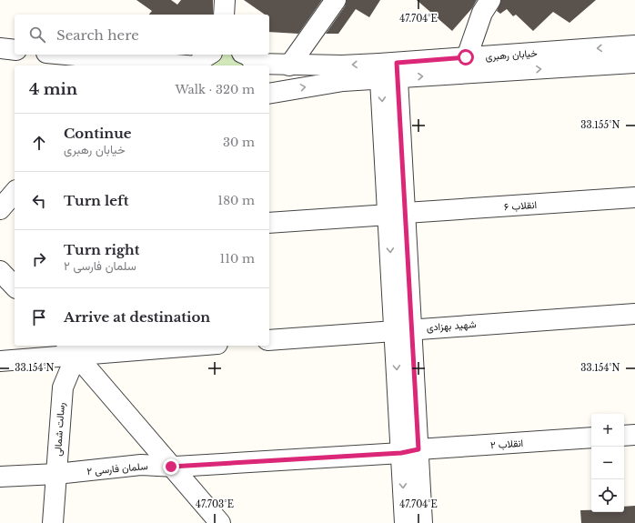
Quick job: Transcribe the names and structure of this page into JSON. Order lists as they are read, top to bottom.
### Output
{
  "streets": {
    "street": [
      "خیابان رهبری",
      "انقلاب ۶",
      "شهید بهزادی",
      "رسالت شمالی",
      "انقلاب ۲",
      "سلمان فارسی ۲"
    ]
  },
  "crossings": [
    ["رسالت شمالی", "سلمان فارسی ۲"],
    ["انقلاب ۲", "سلمان فارسی ۲"]
  ],
  "page": {
    "search": "Search here",
    "heading": ["4 min", "Walk · 320 m"],
    "list": [
      ["Continue", "خیابان رهبری", "30 m"],
      ["Turn left", "180 m"],
      ["Turn right", "سلمان فارسی ۲", "110 m"],
      "Arrive at destination"
    ],
    "map_buttons": ["+", "−"]
  },
  "coordinates": [
    "47.704°E",
    "33.155°N",
    "33.154°N",
    "47.703°E"
  ]
}
